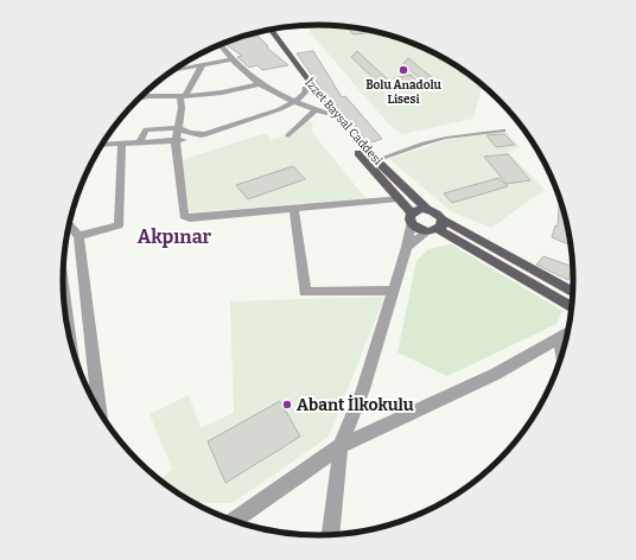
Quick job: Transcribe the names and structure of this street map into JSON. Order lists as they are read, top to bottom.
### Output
{
  "streets": {
    "main road": ["İzzet Baysal Caddesi"]
  },
  "districts": ["Akpınar"],
  "places": ["Bolu Anadolu Lisesi", "Abant İlkokulu"]
}
